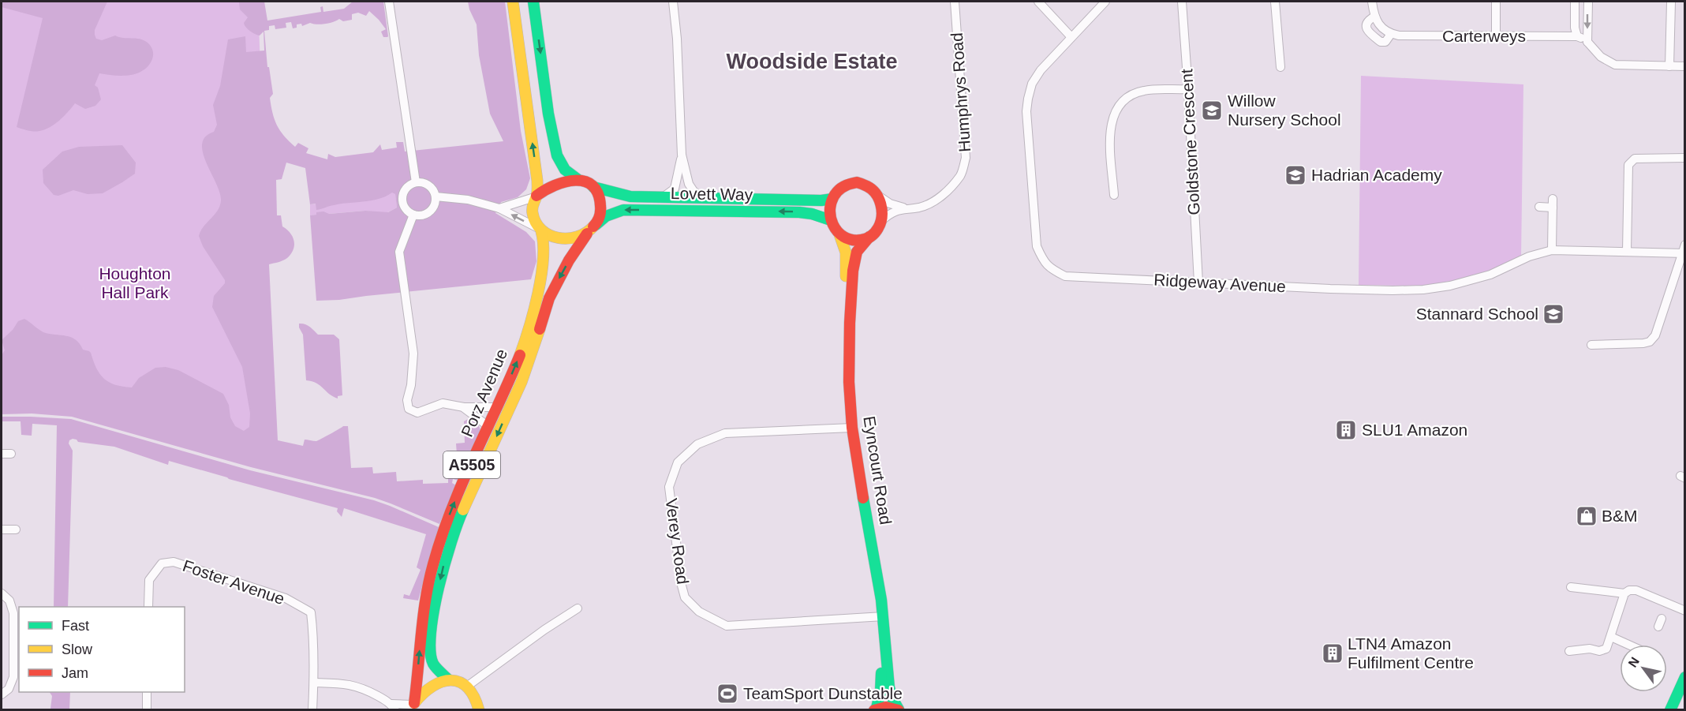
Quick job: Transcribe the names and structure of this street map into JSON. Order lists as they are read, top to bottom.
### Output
{
  "streets": {
    "main road": [
      "Lovett Way",
      "Porz Avenue",
      "A5505",
      "Eyncourt Road"
    ],
    "street": [
      "Carterweys",
      "Humphrys Road",
      "Goldstone Crescent",
      "Ridgeway Avenue",
      "Verey Road",
      "Foster Avenue"
    ]
  },
  "crossings": [
    ["Humphrys Road", "Lovett Way"],
    ["Humphrys Road", "Eyncourt Road"],
    ["Goldstone Crescent", "Ridgeway Avenue"],
    ["Lovett Way", "Porz Avenue"],
    ["Lovett Way", "A5505"],
    ["Lovett Way", "Eyncourt Road"],
    ["Porz Avenue", "A5505"],
    ["Eyncourt Road", "Verey Road"]
  ],
  "districts": ["Woodside Estate"],
  "parks": ["Houghton Hall Park"],
  "places": {
    "school or university": ["Willow Nursery School", "Hadrian Academy", "Stannard School"],
    "building": ["SLU1 Amazon", "LTN4 Amazon Fulfilment Centre"],
    "shop": ["B&M"],
    "sports": ["TeamSport Dunstable"]
  },
  "legend": ["Fast", "Slow", "Jam"],
  "north": "top left"
}
